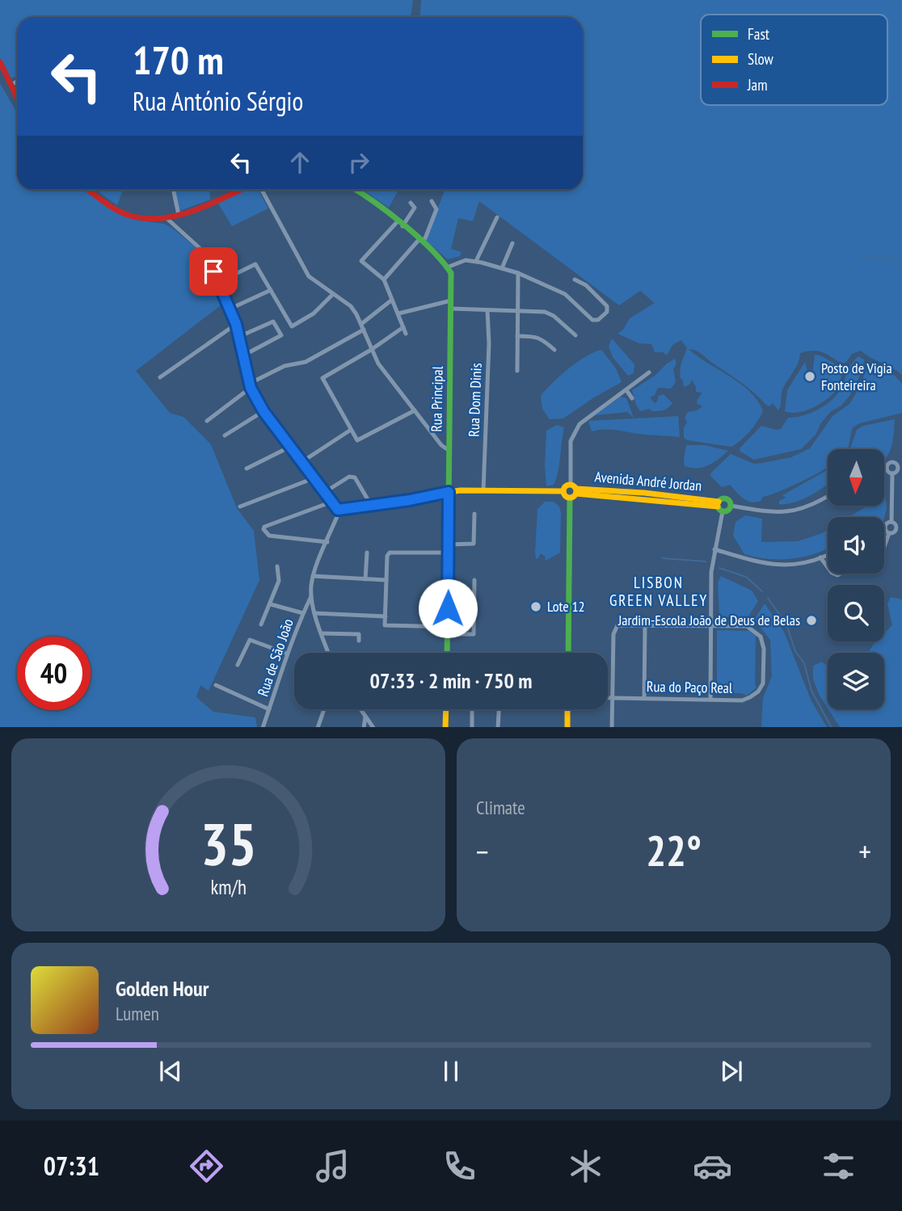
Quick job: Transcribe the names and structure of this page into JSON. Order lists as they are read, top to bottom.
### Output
{
  "streets": {
    "street": [
      "Rua Principal",
      "Rua Dom Dinis",
      "Avenida André Jordan",
      "Rua de São João",
      "Rua do Paço Real"
    ]
  },
  "districts": ["LISBON GREEN VALLEY"],
  "places": ["Posto de Vigia Fonteireira", "Lote 12", "Jardim-Escola João de Deus de Belas"],
  "legend": ["Fast", "Slow", "Jam"],
  "north": "bottom",
  "page": {
    "turn": ["170 m", "Rua António Sérgio"],
    "limit": "40",
    "trip": "07:33 · 2 min · 750 m",
    "tile": "Climate",
    "heat": ["−", "22°", "+"],
    "song": ["Golden Hour", "Lumen"],
    "tabs": "07:31",
    "gauge": ["35", "km/h"]
  }
}
